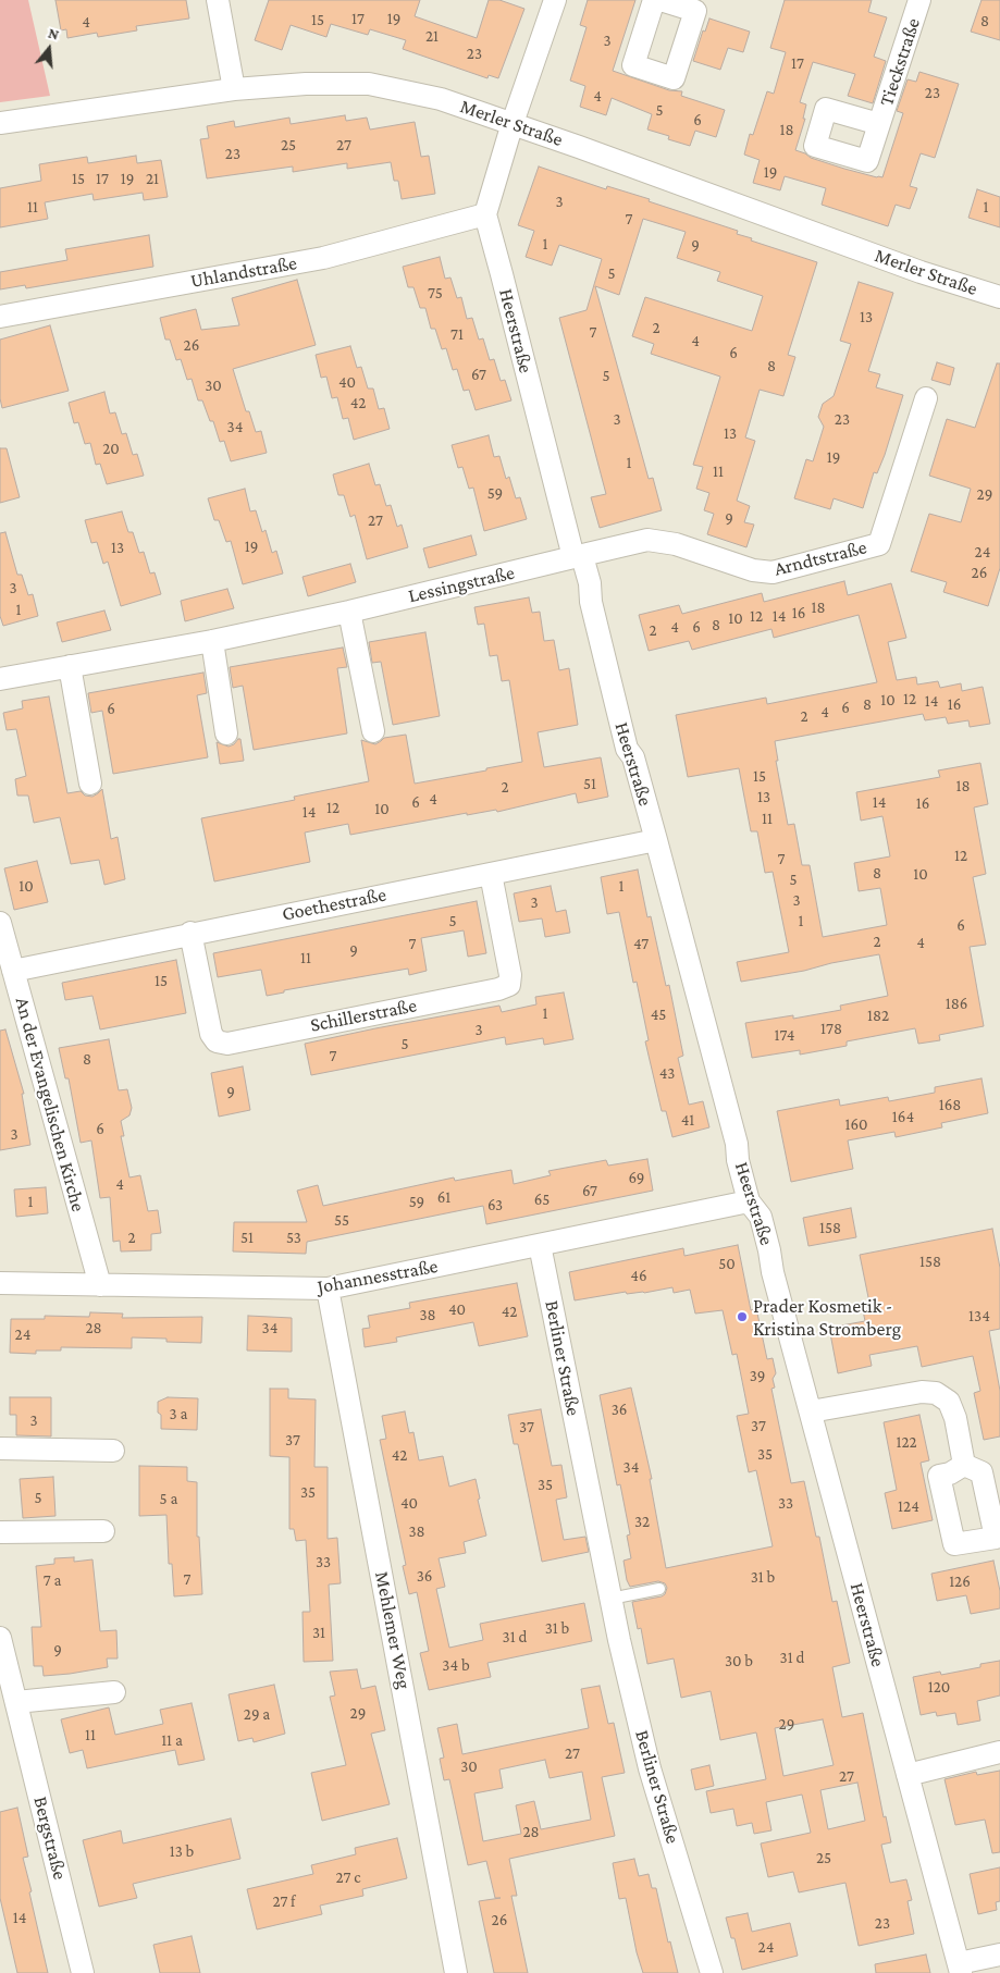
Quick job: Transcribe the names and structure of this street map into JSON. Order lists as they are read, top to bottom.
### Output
{
  "streets": {
    "street": [
      "Tieckstraße",
      "Merler Straße",
      "Uhlandstraße",
      "Heerstraße",
      "Arndtstraße",
      "Lessingstraße",
      "Goethestraße",
      "Schillerstraße",
      "An der Evangelischen Kirche",
      "Johannesstraße",
      "Berliner Straße",
      "Mehlemer Weg",
      "Bergstraße"
    ]
  },
  "crossings": [
    ["Uhlandstraße", "Heerstraße"],
    ["Heerstraße", "Arndtstraße"],
    ["Heerstraße", "Lessingstraße"],
    ["Heerstraße", "Goethestraße"],
    ["Heerstraße", "Johannesstraße"],
    ["Arndtstraße", "Lessingstraße"],
    ["Goethestraße", "Schillerstraße"],
    ["Goethestraße", "An der Evangelischen Kirche"],
    ["An der Evangelischen Kirche", "Johannesstraße"],
    ["Johannesstraße", "Berliner Straße"],
    ["Johannesstraße", "Mehlemer Weg"]
  ],
  "places": ["Prader Kosmetik - Kristina Stromberg"],
  "house_numbers": [
    "17",
    "19",
    "15",
    "8",
    "4",
    "21",
    "3",
    "23",
    "17",
    "23",
    "4",
    "5",
    "6",
    "18",
    "25",
    "27",
    "23",
    "19",
    "15",
    "17",
    "19",
    "21",
    "3",
    "11",
    "1",
    "7",
    "1",
    "9",
    "5",
    "75",
    "13",
    "2",
    "7",
    "71",
    "4",
    "26",
    "6",
    "8",
    "67",
    "5",
    "40",
    "30",
    "42",
    "3",
    "23",
    "34",
    "13",
    "20",
    "19",
    "1",
    "11",
    "59",
    "29",
    "9",
    "27",
    "19",
    "13",
    "24",
    "26",
    "3",
    "18",
    "1",
    "16",
    "12",
    "14",
    "10",
    "8",
    "4",
    "6",
    "2",
    "12",
    "10",
    "14",
    "8",
    "16",
    "6",
    "6",
    "4",
    "2",
    "15",
    "51",
    "18",
    "2",
    "13",
    "4",
    "6",
    "14",
    "16",
    "12",
    "10",
    "14",
    "11",
    "12",
    "7",
    "8",
    "10",
    "5",
    "10",
    "1",
    "3",
    "3",
    "5",
    "1",
    "6",
    "2",
    "4",
    "7",
    "47",
    "9",
    "11",
    "15",
    "186",
    "1",
    "45",
    "182",
    "178",
    "3",
    "174",
    "5",
    "7",
    "8",
    "43",
    "9",
    "168",
    "164",
    "41",
    "160",
    "6",
    "3",
    "69",
    "4",
    "67",
    "61",
    "65",
    "1",
    "59",
    "63",
    "55",
    "158",
    "2",
    "51",
    "53",
    "158",
    "50",
    "46",
    "40",
    "42",
    "38",
    "134",
    "28",
    "34",
    "24",
    "39",
    "36",
    "3 a",
    "3",
    "37",
    "37",
    "37",
    "122",
    "35",
    "42",
    "34",
    "35",
    "35",
    "5",
    "5 a",
    "40",
    "33",
    "124",
    "32",
    "38",
    "33",
    "36",
    "31 b",
    "7",
    "7 a",
    "126",
    "31 b",
    "31",
    "31 d",
    "9",
    "31 d",
    "30 b",
    "34 b",
    "120",
    "29",
    "29 a",
    "29",
    "11",
    "11 a",
    "27",
    "30",
    "27",
    "28",
    "13 b",
    "25",
    "27 c",
    "27 f",
    "14",
    "26",
    "23",
    "24"
  ],
  "north": "top"
}
